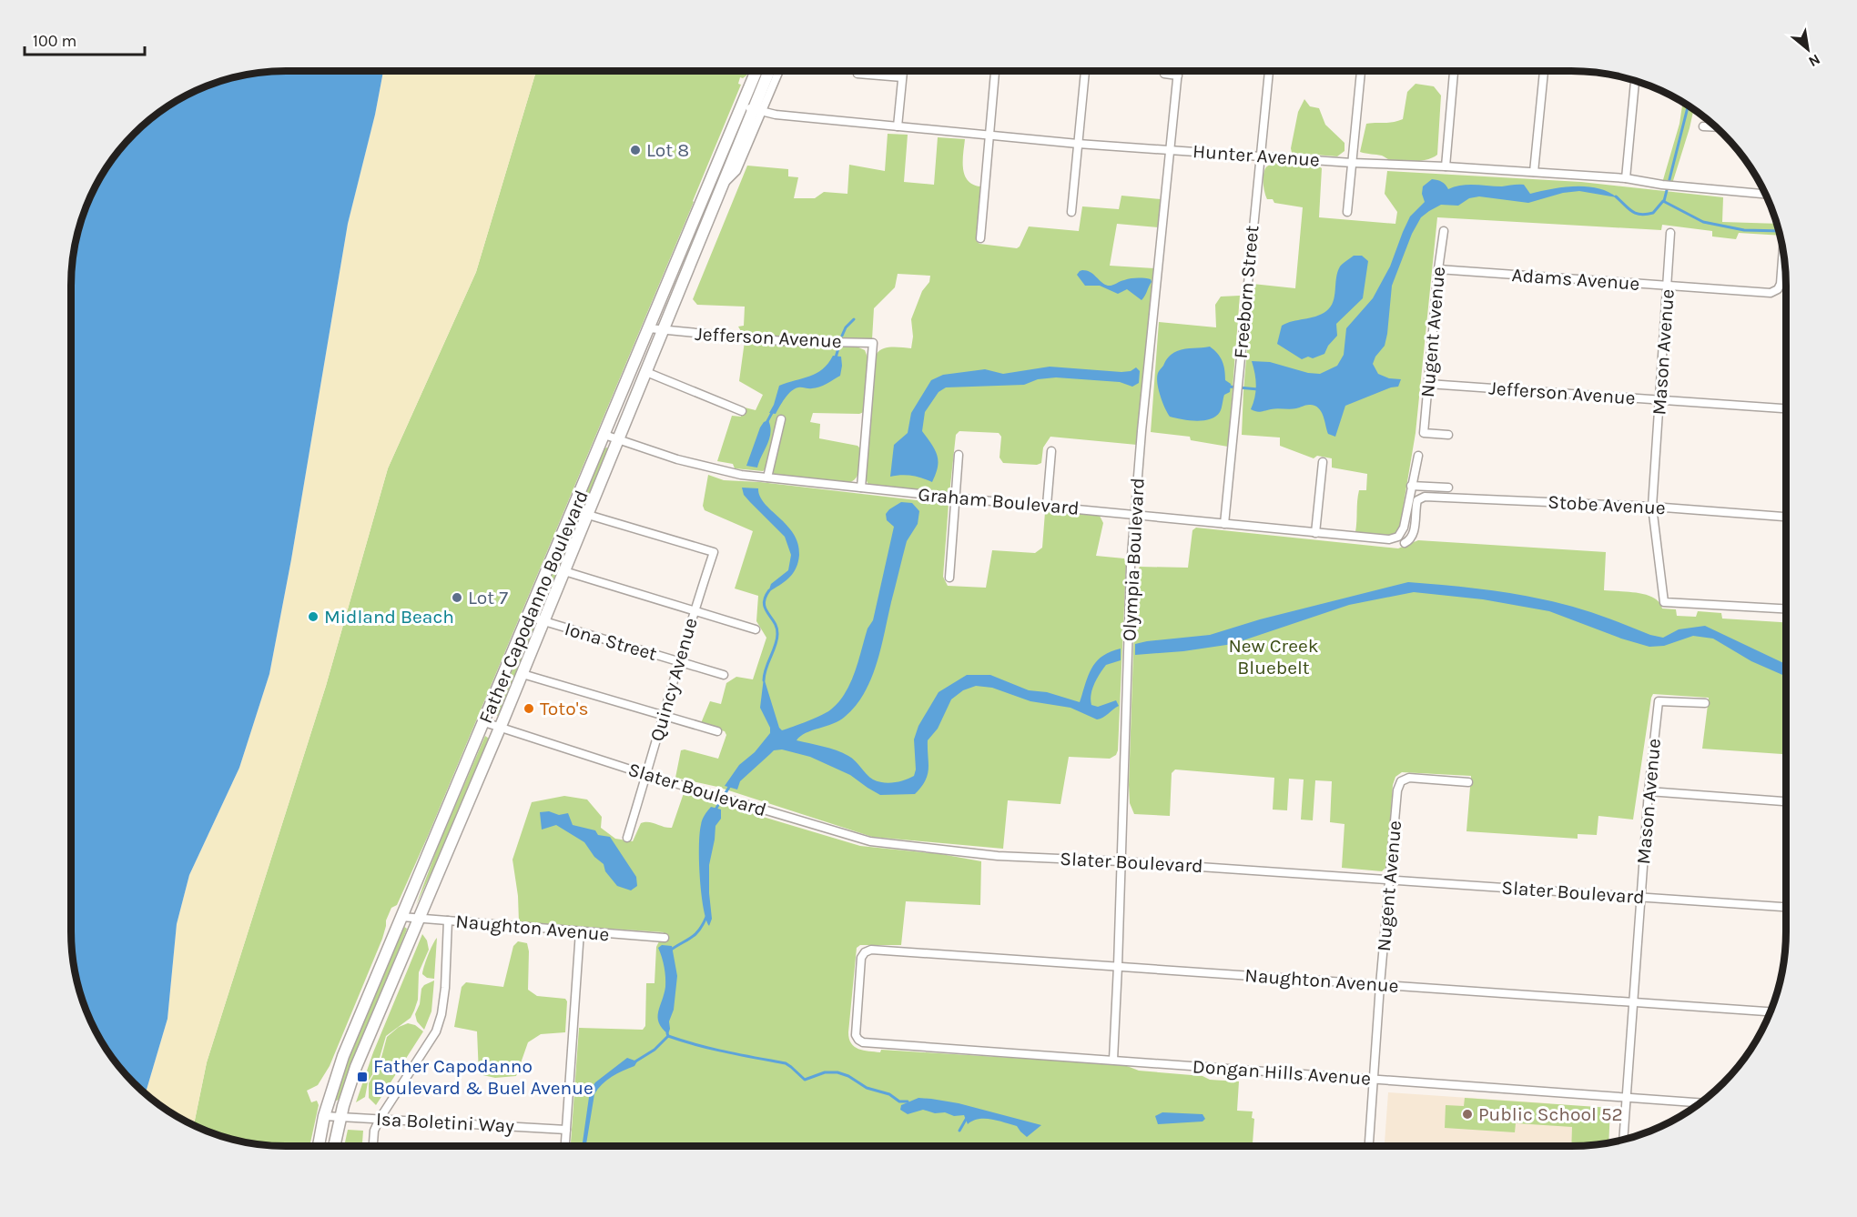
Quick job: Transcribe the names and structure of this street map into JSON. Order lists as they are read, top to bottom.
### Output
{
  "streets": {
    "main road": ["Father Capodanno Boulevard"],
    "street": [
      "Hunter Avenue",
      "Adams Avenue",
      "Freeborn Street",
      "Nugent Avenue",
      "Jefferson Avenue",
      "Mason Avenue",
      "Graham Boulevard",
      "Stobe Avenue",
      "Olympia Boulevard",
      "Iona Street",
      "Quincy Avenue",
      "Slater Boulevard",
      "Naughton Avenue",
      "Dongan Hills Avenue",
      "Isa Boletini Way"
    ]
  },
  "crossings": [
    ["Hunter Avenue", "Freeborn Street"],
    ["Hunter Avenue", "Olympia Boulevard"],
    ["Hunter Avenue", "Father Capodanno Boulevard"],
    ["Adams Avenue", "Nugent Avenue"],
    ["Adams Avenue", "Mason Avenue"],
    ["Freeborn Street", "Graham Boulevard"],
    ["Nugent Avenue", "Jefferson Avenue"],
    ["Nugent Avenue", "Slater Boulevard"],
    ["Nugent Avenue", "Naughton Avenue"],
    ["Nugent Avenue", "Dongan Hills Avenue"],
    ["Jefferson Avenue", "Mason Avenue"],
    ["Jefferson Avenue", "Graham Boulevard"],
    ["Jefferson Avenue", "Father Capodanno Boulevard"],
    ["Mason Avenue", "Stobe Avenue"],
    ["Mason Avenue", "Slater Boulevard"],
    ["Mason Avenue", "Naughton Avenue"],
    ["Mason Avenue", "Dongan Hills Avenue"],
    ["Graham Boulevard", "Olympia Boulevard"],
    ["Graham Boulevard", "Father Capodanno Boulevard"],
    ["Olympia Boulevard", "Slater Boulevard"],
    ["Olympia Boulevard", "Naughton Avenue"],
    ["Olympia Boulevard", "Dongan Hills Avenue"],
    ["Father Capodanno Boulevard", "Iona Street"],
    ["Father Capodanno Boulevard", "Quincy Avenue"],
    ["Father Capodanno Boulevard", "Slater Boulevard"],
    ["Father Capodanno Boulevard", "Naughton Avenue"],
    ["Father Capodanno Boulevard", "Isa Boletini Way"],
    ["Iona Street", "Quincy Avenue"],
    ["Quincy Avenue", "Slater Boulevard"],
    ["Naughton Avenue", "Dongan Hills Avenue"]
  ],
  "parks": ["New Creek Bluebelt"],
  "places": {
    "other": [
      "Lot 8",
      "Lot 7",
      "Midland Beach",
      "Toto's",
      "Public School 52"
    ],
    "transit": ["Father Capodanno Boulevard & Buel Avenue"]
  },
  "scale_bar": "100 m",
  "north": "bottom right"
}
